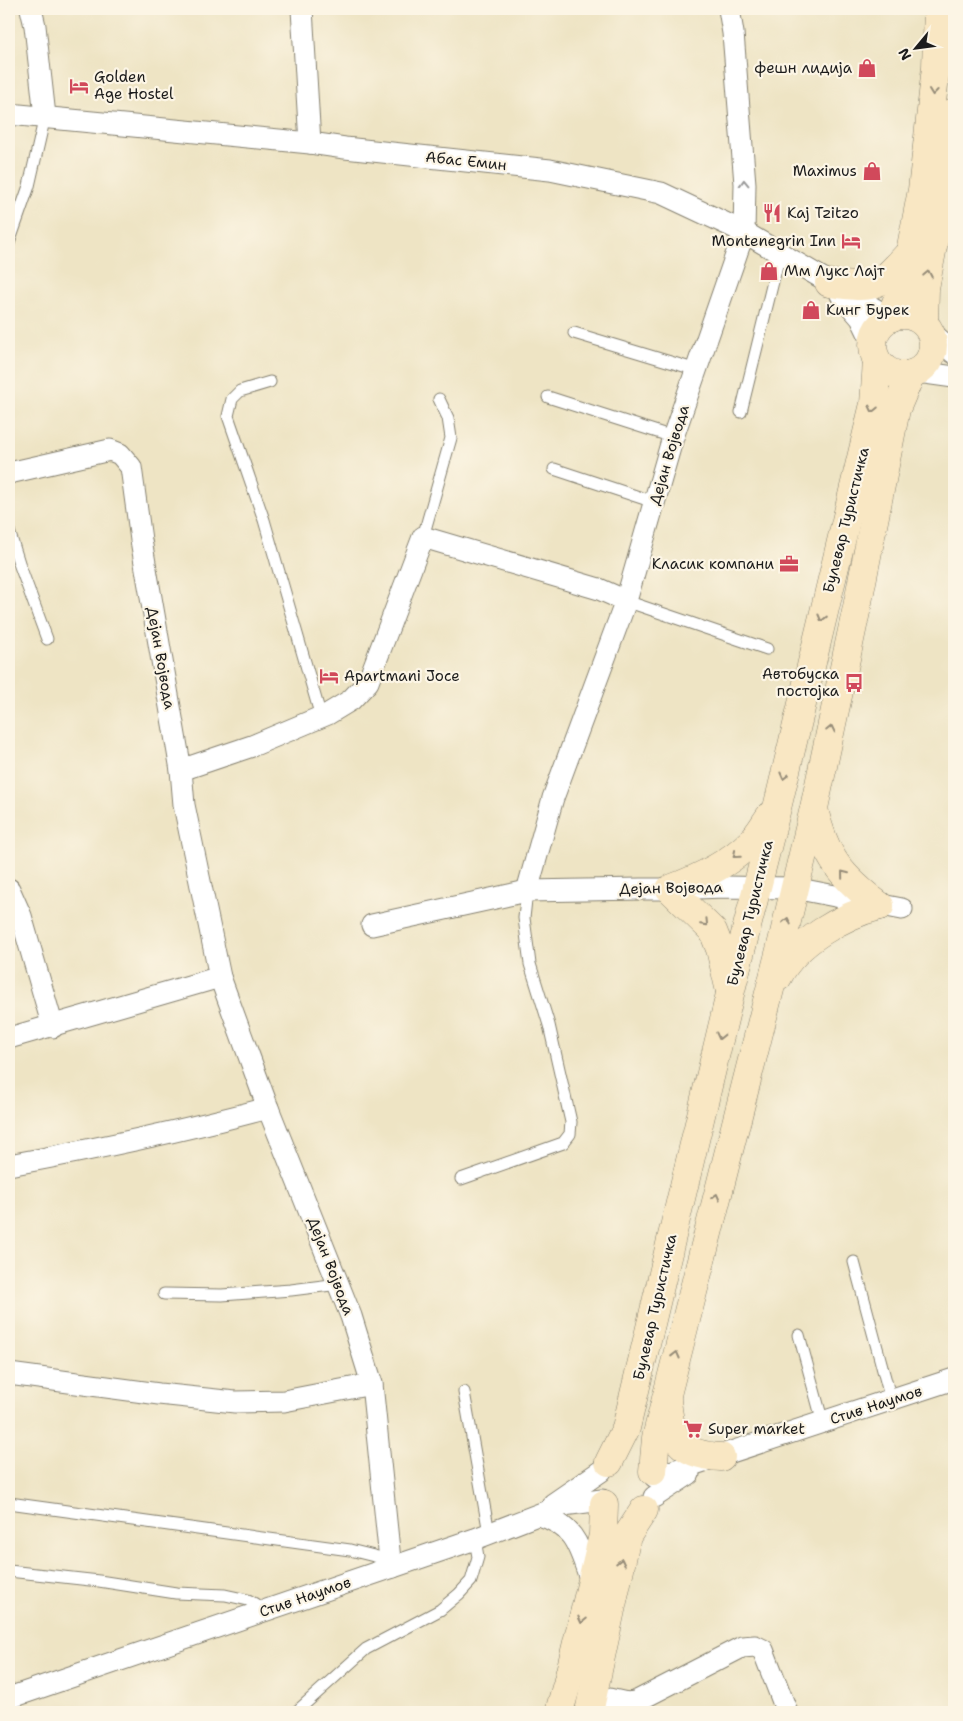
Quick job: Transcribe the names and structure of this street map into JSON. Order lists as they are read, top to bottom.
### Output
{
  "streets": {
    "main road": ["Булевар Туристичка"],
    "street": ["Абас Емин", "Дејан Војвода", "Стив Наумов"]
  },
  "crossings": [
    ["Абас Емин", "Дејан Војвода"],
    ["Абас Емин", "Булевар Туристичка"],
    ["Дејан Војвода", "Булевар Туристичка"],
    ["Дејан Војвода", "Стив Наумов"],
    ["Булевар Туристичка", "Стив Наумов"]
  ],
  "places": {
    "shop": [
      "фешн лидија",
      "Maximus",
      "Мм Лукс Лајт",
      "Кинг Бурек"
    ],
    "hotel": ["Golden Age Hostel", "Montenegrin Inn", "Apartmani Joce"],
    "restaurant": ["Kaj Tzitzo"],
    "office": ["Класик компани"],
    "bus stop": ["Автобуска постојка"],
    "supermarket": ["Super market"]
  },
  "north": "bottom left"
}
